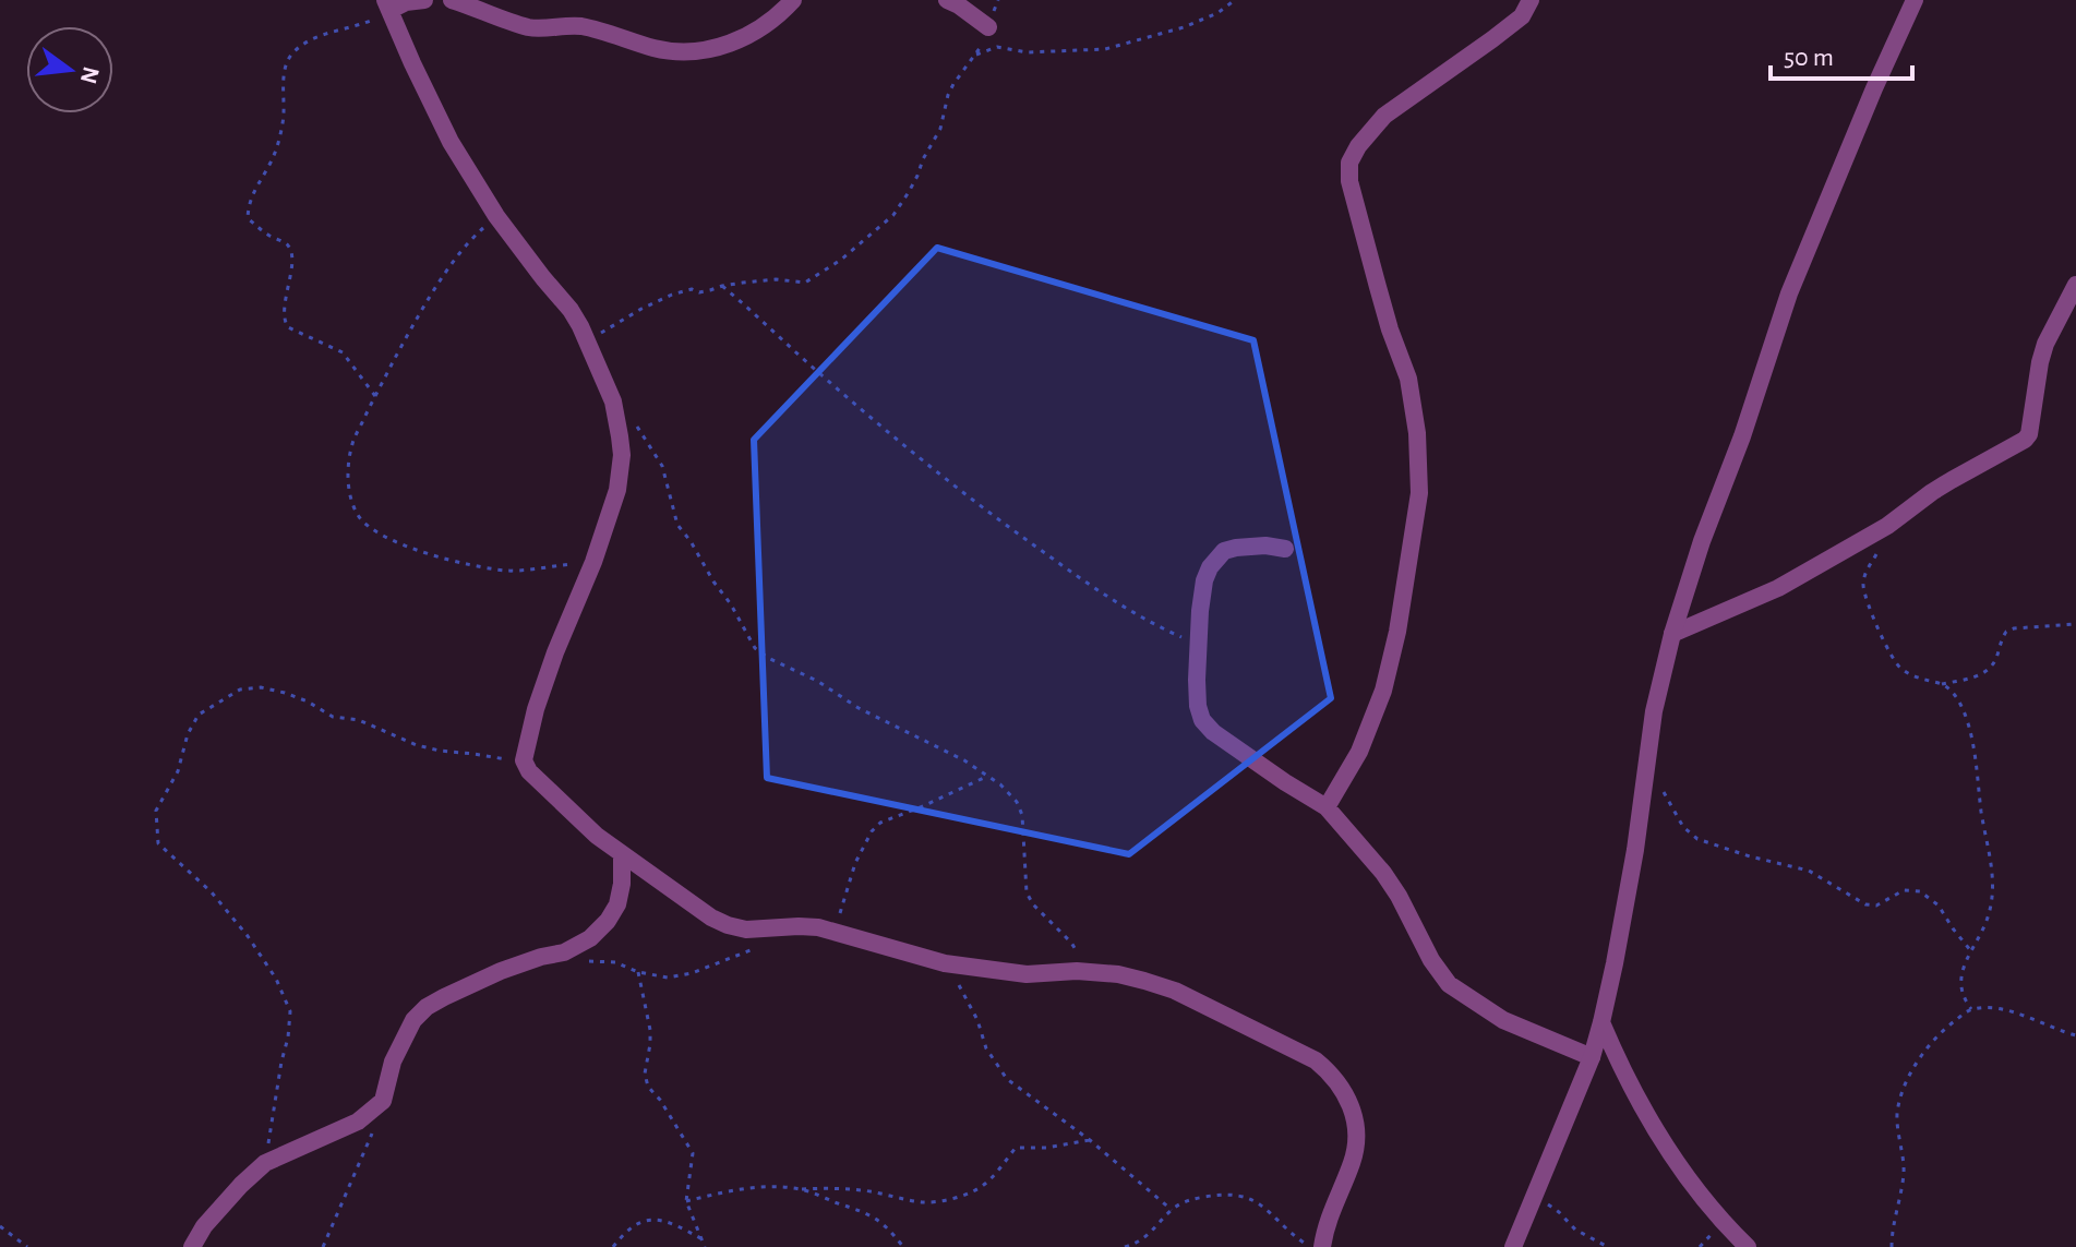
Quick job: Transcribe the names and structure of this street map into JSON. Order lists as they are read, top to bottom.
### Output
{
  "scale_bar": "50 m",
  "north": "right"
}
